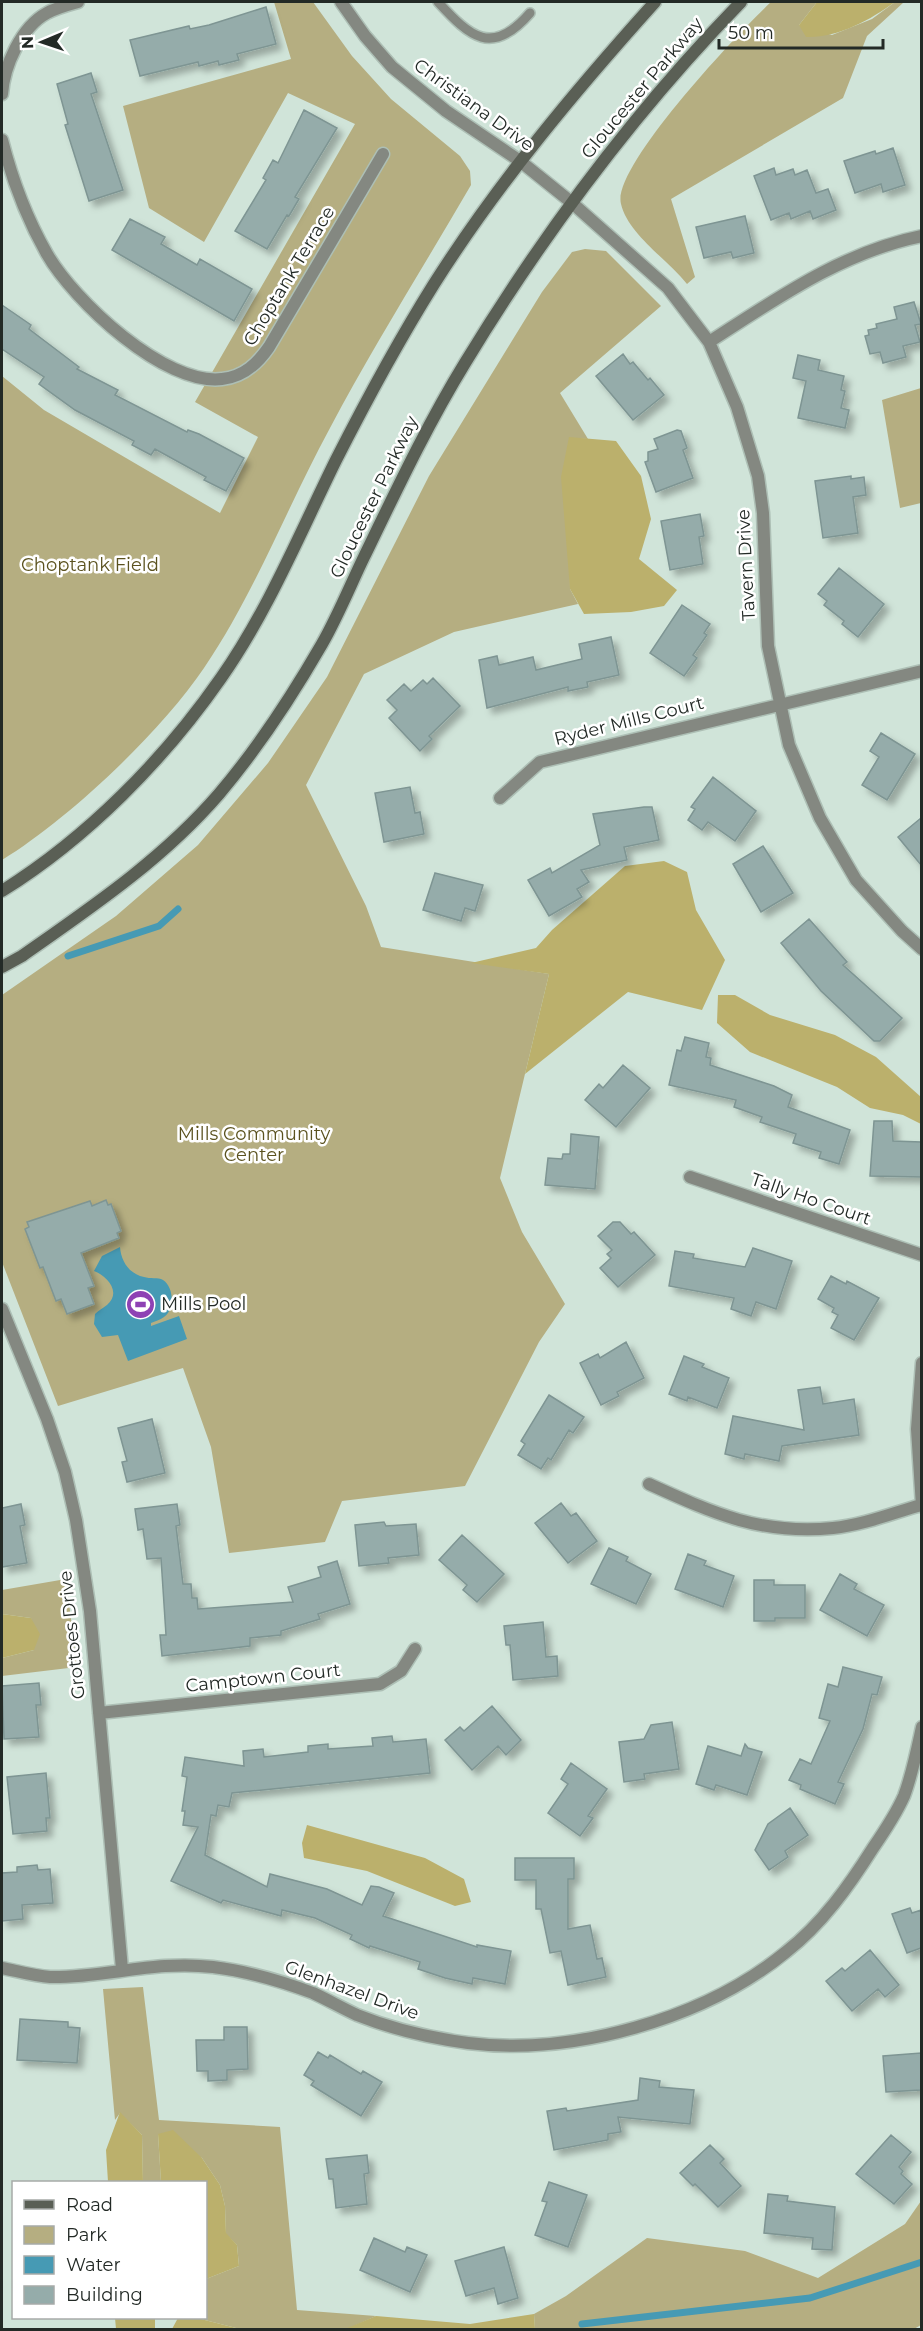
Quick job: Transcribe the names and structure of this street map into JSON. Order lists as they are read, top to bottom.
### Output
{
  "streets": {
    "main road": ["Gloucester Parkway"],
    "street": [
      "Christiana Drive",
      "Choptank Terrace",
      "Tavern Drive",
      "Ryder Mills Court",
      "Tally Ho Court",
      "Grottoes Drive",
      "Camptown Court",
      "Glenhazel Drive"
    ]
  },
  "crossings": [
    ["Gloucester Parkway", "Christiana Drive"],
    ["Gloucester Parkway", "Tavern Drive"],
    ["Christiana Drive", "Tavern Drive"],
    ["Tavern Drive", "Ryder Mills Court"],
    ["Grottoes Drive", "Camptown Court"],
    ["Grottoes Drive", "Glenhazel Drive"]
  ],
  "parks": ["Choptank Field", "Mills Community Center"],
  "places": {
    "sports": ["Mills Pool"]
  },
  "legend": [
    "Road",
    "Park",
    "Water",
    "Building"
  ],
  "scale_bar": "50 m",
  "north": "left"
}
